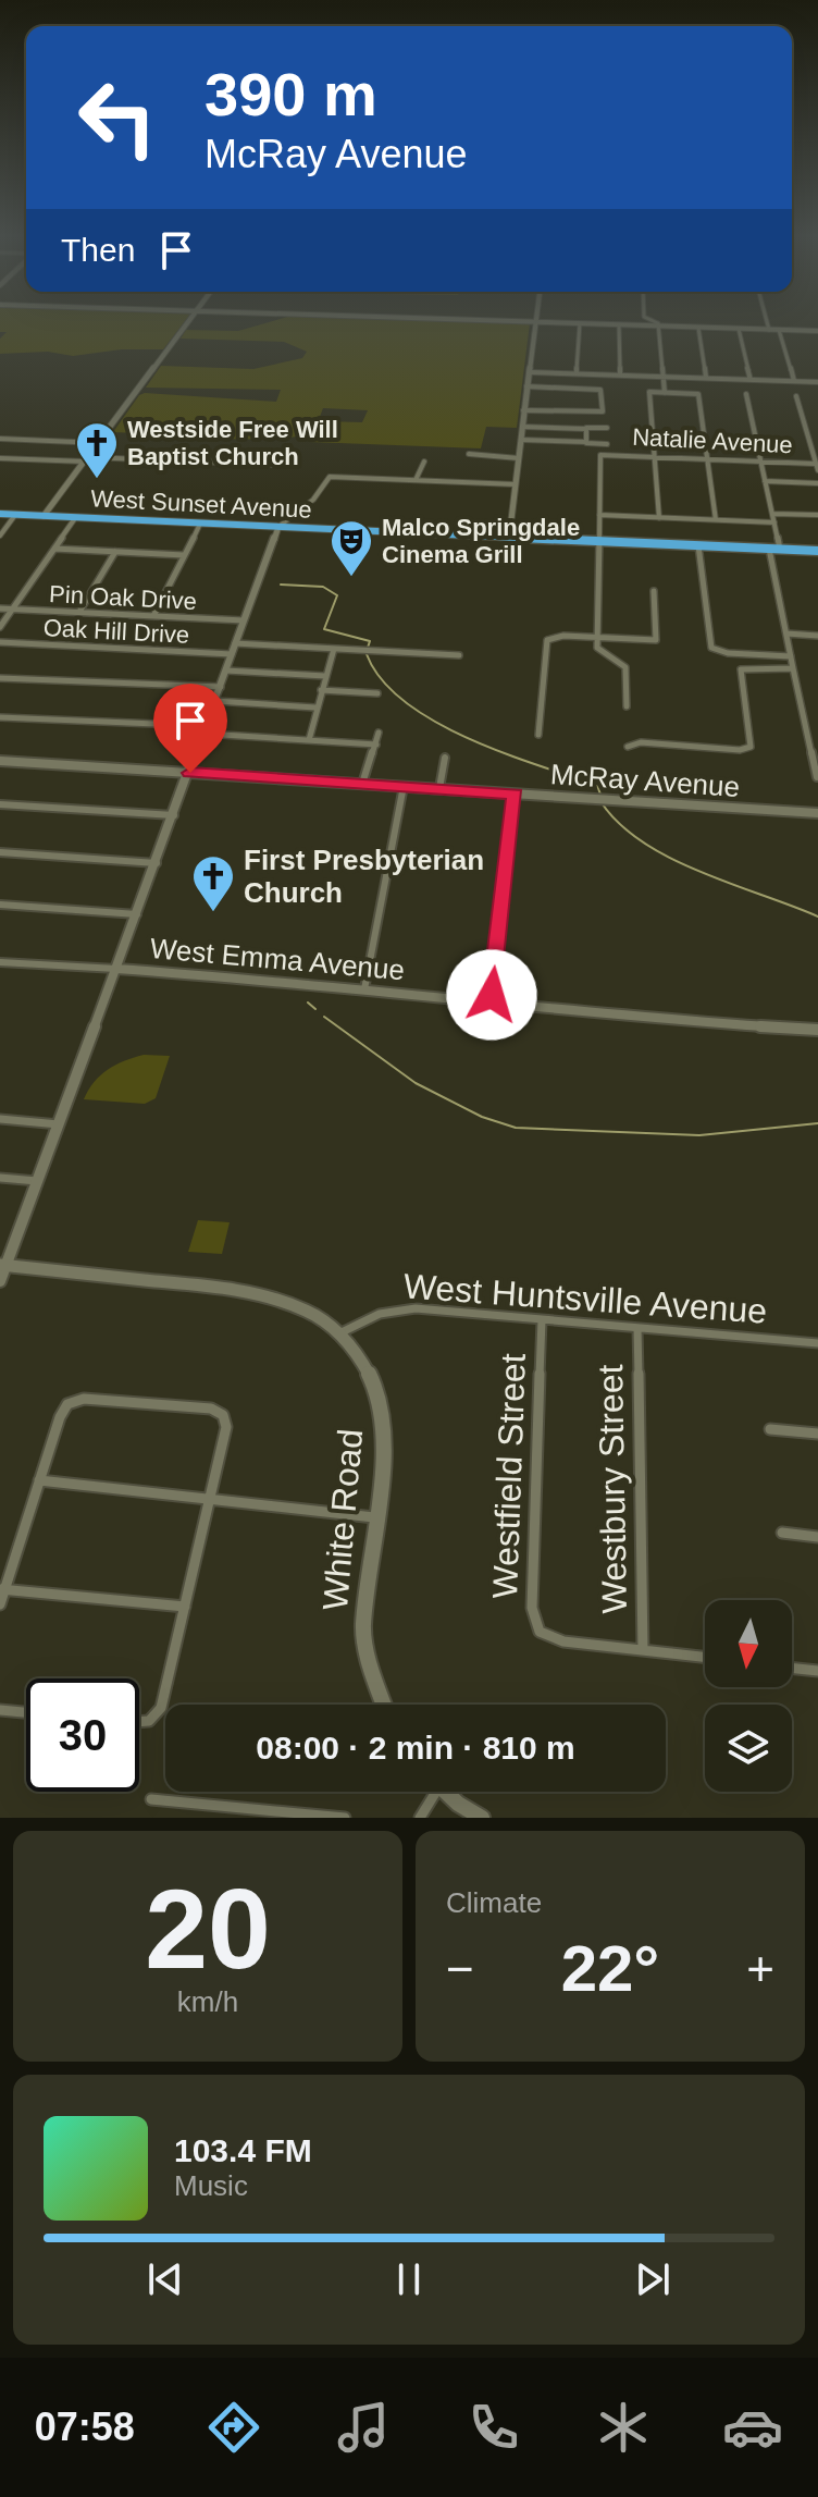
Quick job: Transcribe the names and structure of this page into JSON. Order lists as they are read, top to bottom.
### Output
{
  "streets": {
    "highway": ["West Sunset Avenue"],
    "main road": ["White Road"],
    "street": [
      "Natalie Avenue",
      "Pin Oak Drive",
      "Oak Hill Drive",
      "McRay Avenue",
      "West Emma Avenue",
      "West Huntsville Avenue",
      "Westfield Street",
      "Westbury Street"
    ]
  },
  "crossings": [
    ["West Huntsville Avenue", "Westfield Street"],
    ["West Huntsville Avenue", "Westbury Street"],
    ["West Huntsville Avenue", "White Road"],
    ["Westfield Street", "Westbury Street"]
  ],
  "places": {
    "church": ["Westside Free Will Baptist Church", "First Presbyterian Church"],
    "theatre": ["Malco Springdale Cinema Grill"]
  },
  "north": "bottom",
  "page": {
    "turn": ["390 m", "McRay Avenue"],
    "then": "Then",
    "limit": "30",
    "trip": "08:00 · 2 min · 810 m",
    "tile": [
      ["20", "km/h"],
      "Climate"
    ],
    "heat": ["−", "22°", "+"],
    "song": ["103.4 FM", "Music"],
    "tabs": "07:58"
  }
}
